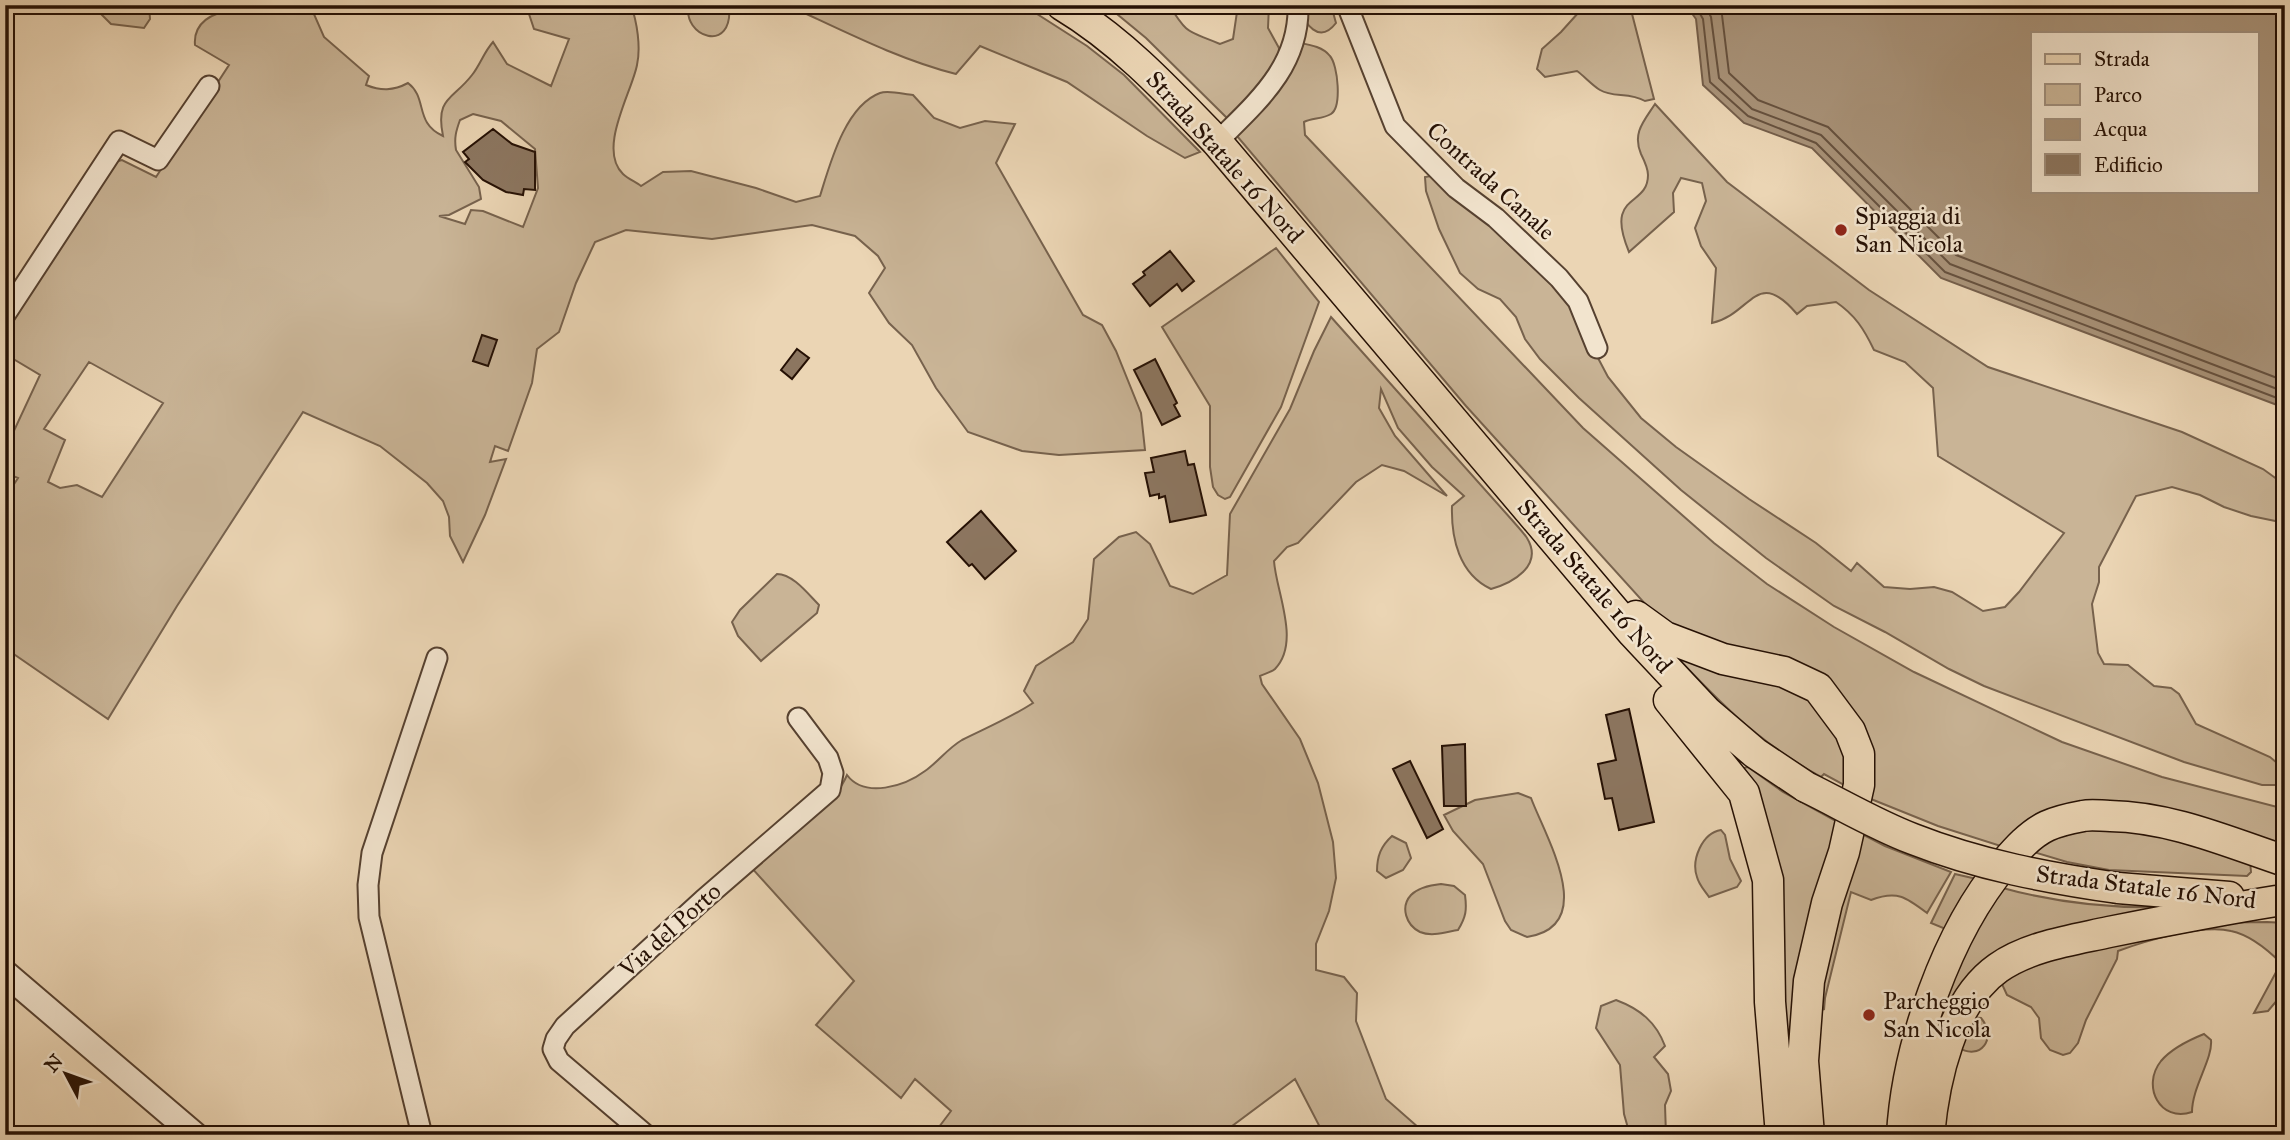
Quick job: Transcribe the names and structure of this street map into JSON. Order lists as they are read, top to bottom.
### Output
{
  "streets": {
    "main road": ["Strada Statale 16 Nord"],
    "street": ["Contrada Canale", "Via del Porto"]
  },
  "places": ["Spiaggia di San Nicola", "Parcheggio San Nicola"],
  "legend": [
    "Strada",
    "Parco",
    "Acqua",
    "Edificio"
  ],
  "north": "top left"
}
